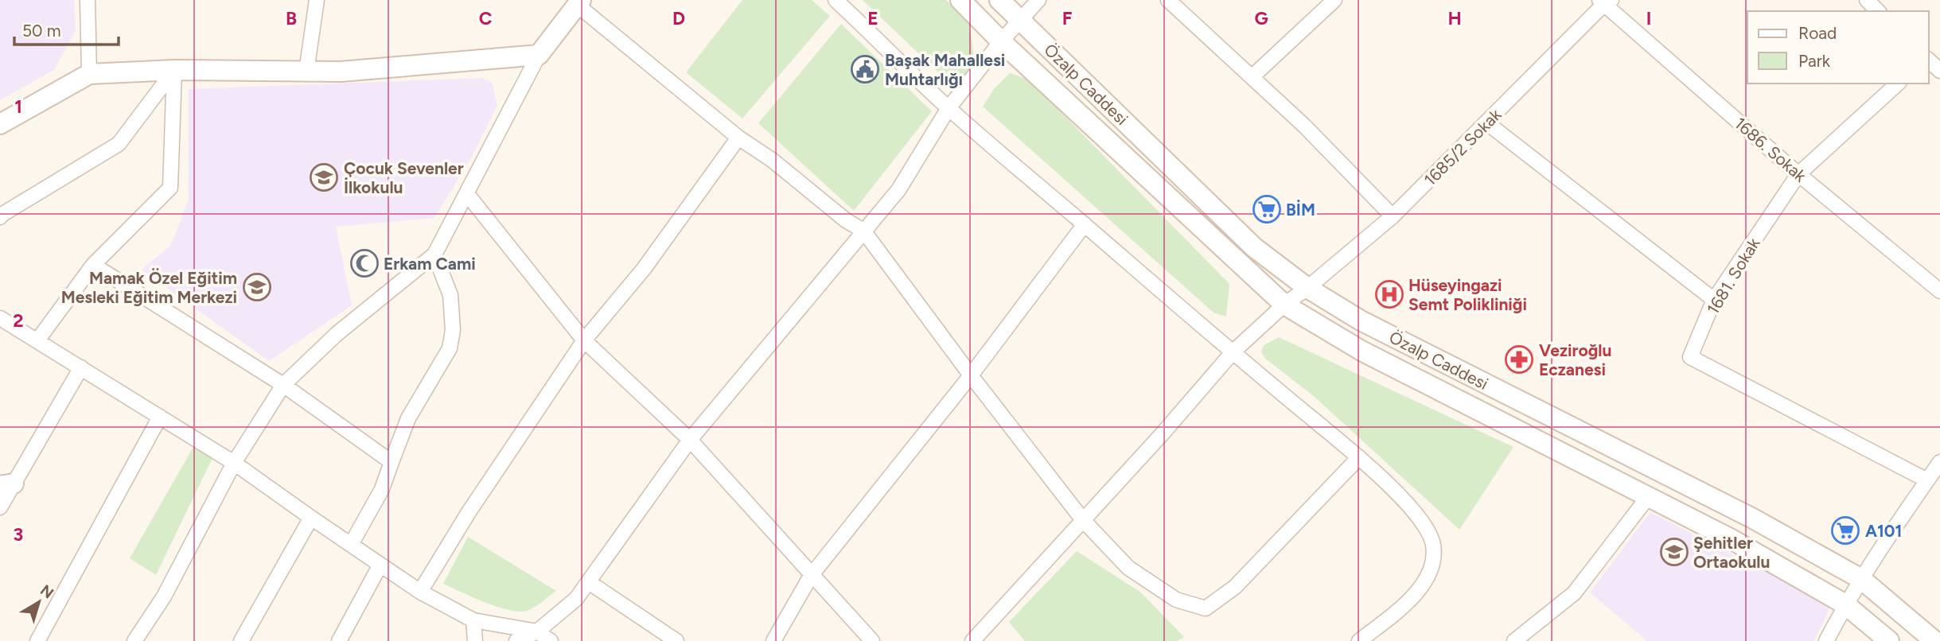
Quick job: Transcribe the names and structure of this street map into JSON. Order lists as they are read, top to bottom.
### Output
{
  "streets": {
    "main road": ["Özalp Caddesi"],
    "street": ["1685/2 Sokak", "1686. Sokak", "1681. Sokak"]
  },
  "crossings": [
    ["Özalp Caddesi", "1685/2 Sokak"],
    ["1685/2 Sokak", "1686. Sokak"],
    ["1686. Sokak", "1681. Sokak"]
  ],
  "places": {
    "public building": ["Başak Mahallesi Muhtarlığı"],
    "school or university": ["Çocuk Sevenler İlkokulu", "Mamak Özel Eğitim Mesleki Eğitim Merkezi", "Şehitler Ortaokulu"],
    "supermarket": ["BİM", "A101"],
    "mosque": ["Erkam Cami"],
    "hospital": ["Hüseyingazi Semt Polikliniği"],
    "pharmacy": ["Veziroğlu Eczanesi"]
  },
  "legend": ["Road", "Park"],
  "scale_bar": "50 m",
  "north": "top right",
  "grid": {
    "columns": [
      "B",
      "C",
      "D",
      "E",
      "F",
      "G",
      "H",
      "I"
    ],
    "rows": ["1", "2", "3"]
  }
}
